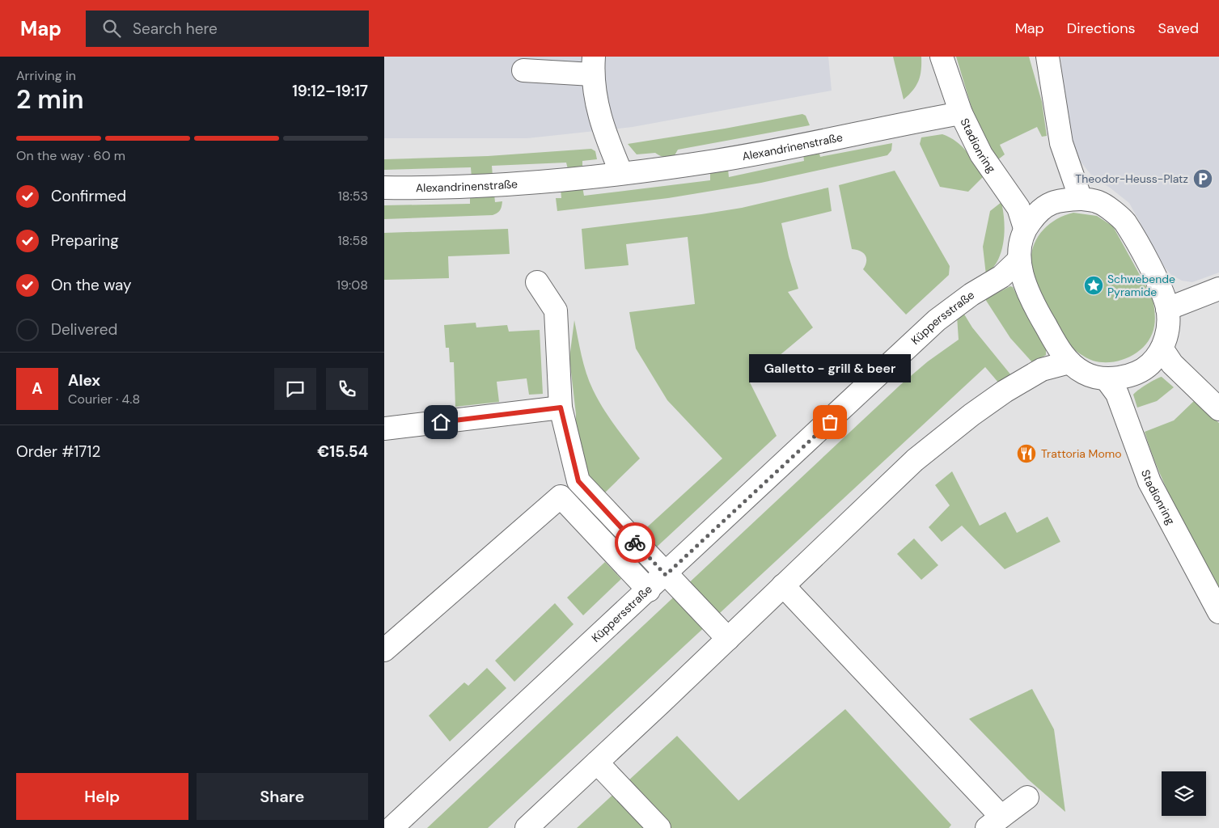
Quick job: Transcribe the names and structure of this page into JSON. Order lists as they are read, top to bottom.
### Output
{
  "streets": {
    "street": ["Stadionring", "Alexandrinenstraße", "Küppersstraße"]
  },
  "crossings": [
    ["Stadionring", "Alexandrinenstraße"]
  ],
  "places": {
    "parking": ["Theodor-Heuss-Platz"],
    "place": ["Schwebende Pyramide"],
    "other": ["Galletto - grill & beer"],
    "restaurant": ["Trattoria Momo"]
  },
  "page": {
    "header": "Map",
    "search": "Search here",
    "nav": ["Map", "Directions", "Saved"],
    "heading": ["2 min", "Arriving in", "19:12–19:17"],
    "panel": [
      "Alex",
      "Courier · 4.8",
      "Order #1712",
      "€15.54"
    ],
    "bar": "On the way · 60 m",
    "list": [
      ["Confirmed", "18:53"],
      ["Preparing", "18:58"],
      ["On the way", "19:08"],
      "Delivered"
    ],
    "bubble": "Galletto - grill & beer",
    "round": "A",
    "buttons": ["Help", "Share"]
  }
}
